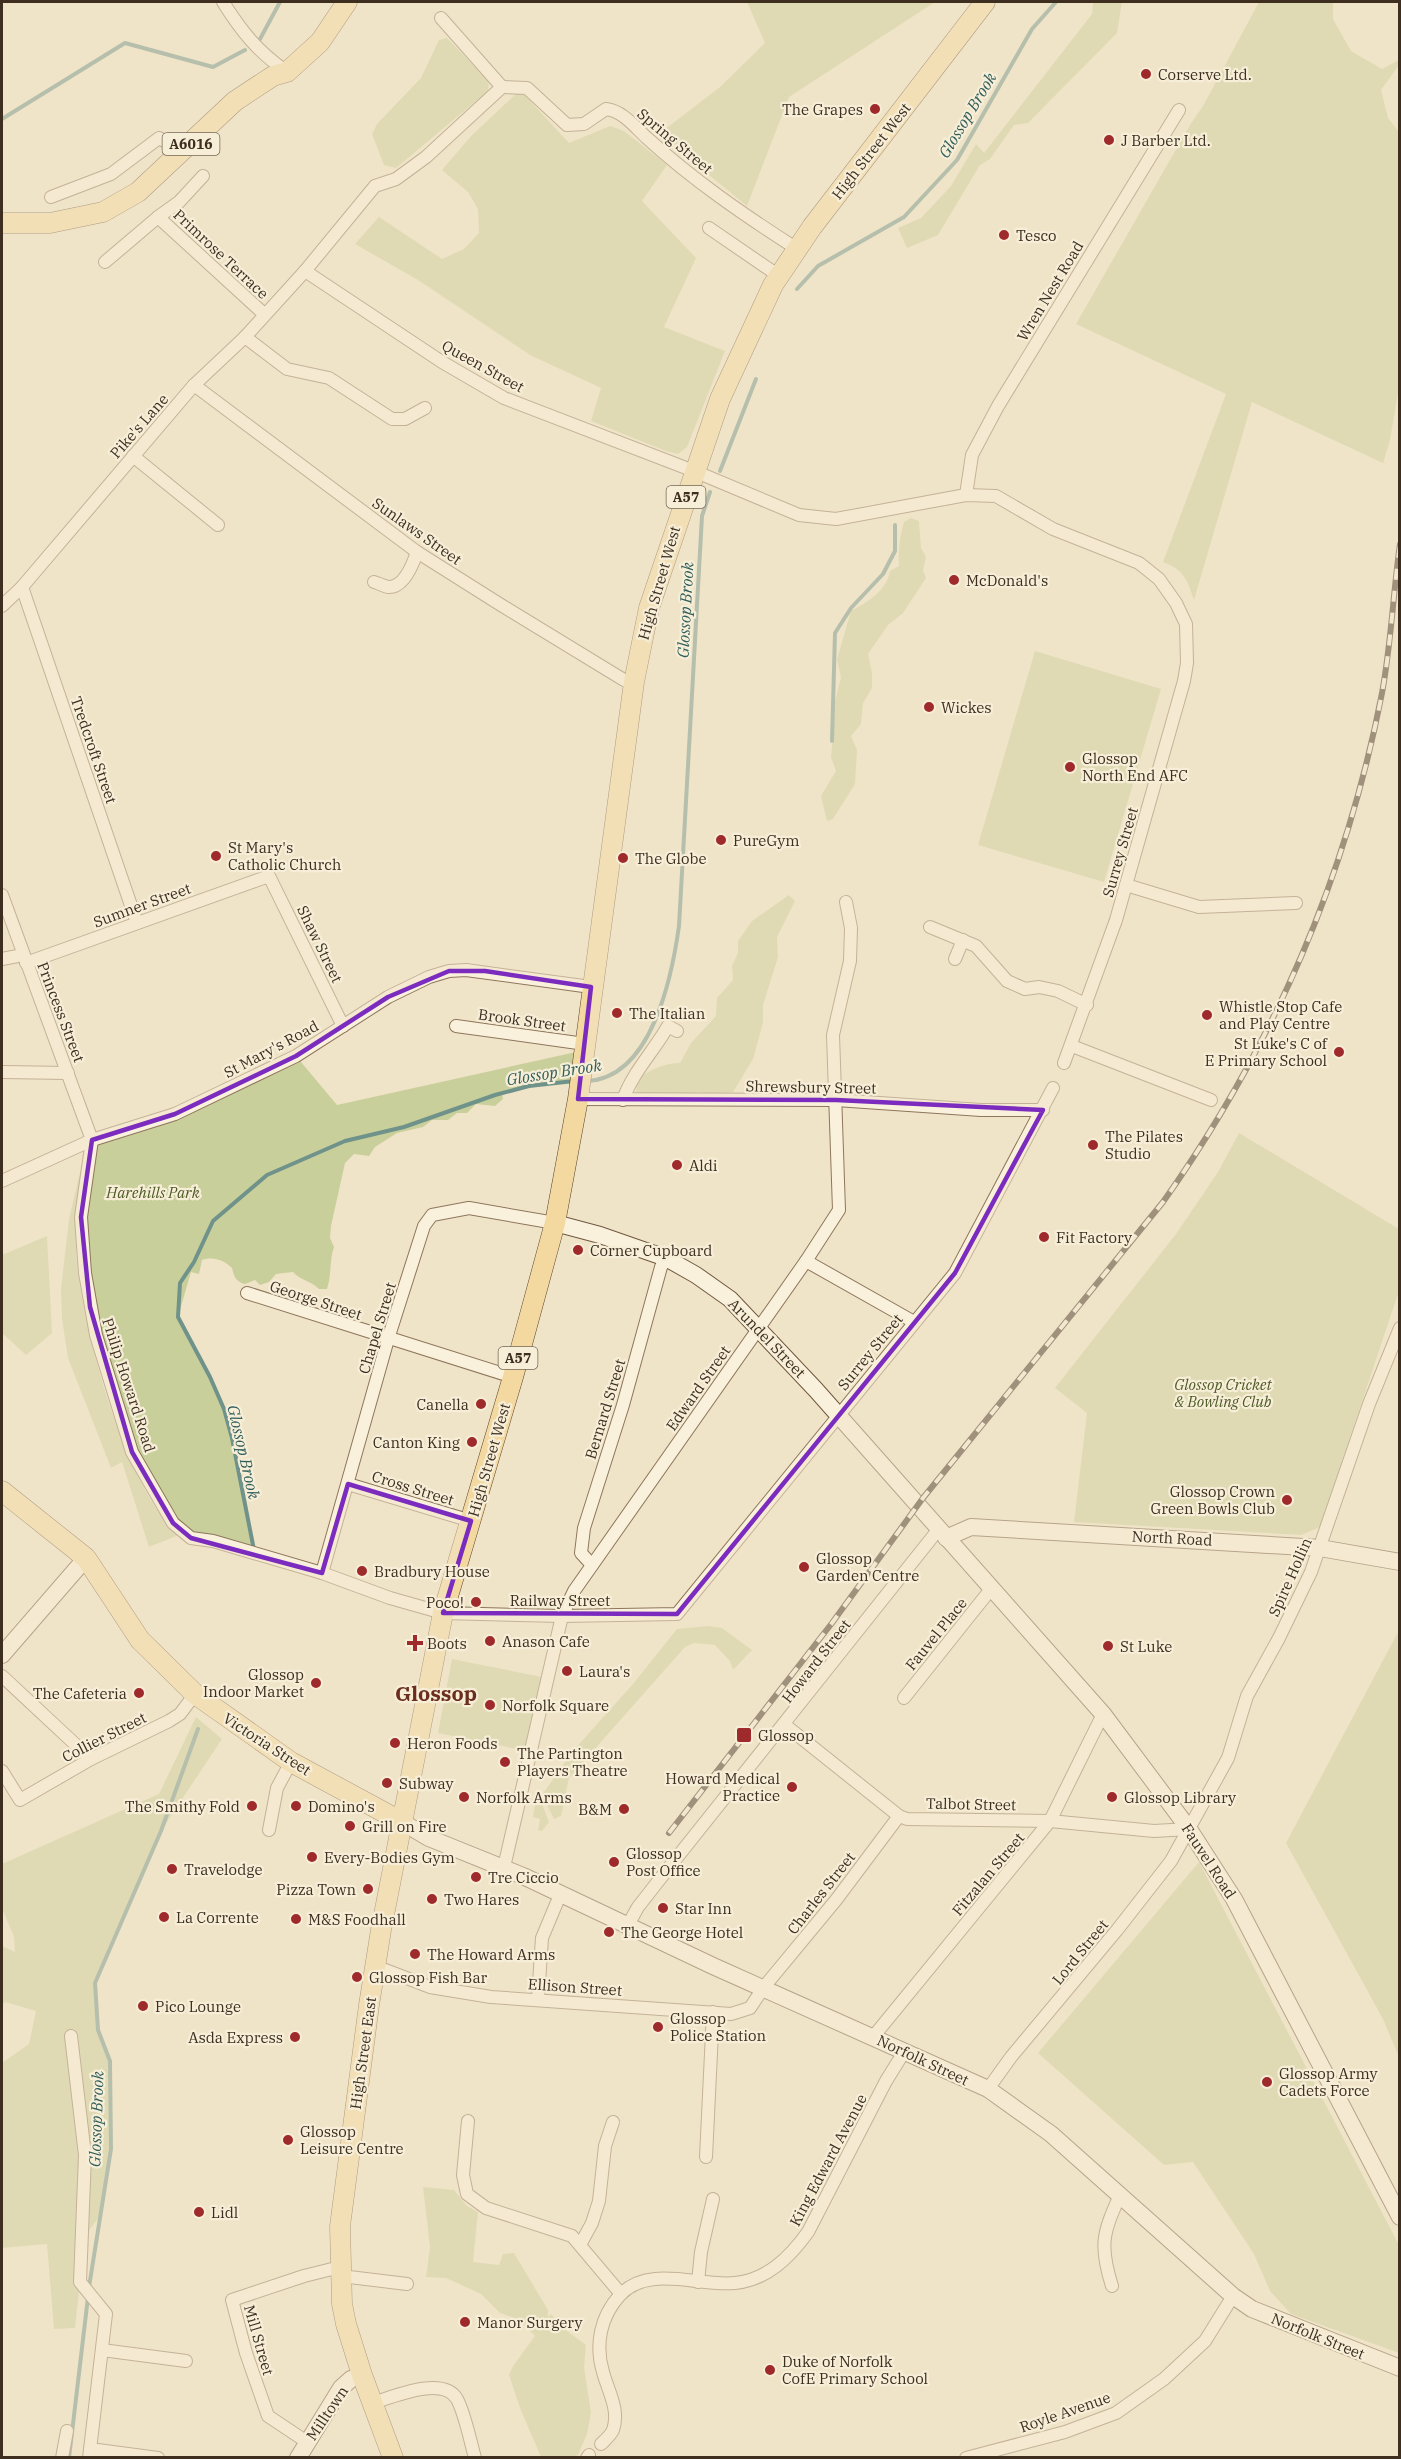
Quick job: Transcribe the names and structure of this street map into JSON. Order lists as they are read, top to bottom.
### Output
{
  "streets": {
    "main road": [
      "A6016",
      "High Street West",
      "A57",
      "Victoria Street",
      "High Street East"
    ],
    "street": [
      "Spring Street",
      "Primrose Terrace",
      "Wren Nest Road",
      "Queen Street",
      "Pike's Lane",
      "Sunlaws Street",
      "Tredcroft Street",
      "Surrey Street",
      "Sumner Street",
      "Shaw Street",
      "Princess Street",
      "Brook Street",
      "St Mary's Road",
      "Shrewsbury Street",
      "George Street",
      "Chapel Street",
      "Arundel Street",
      "Philip Howard Road",
      "Edward Street",
      "Bernard Street",
      "Cross Street",
      "North Road",
      "Spire Hollin",
      "Railway Street",
      "Fauvel Place",
      "Howard Street",
      "Collier Street",
      "Talbot Street",
      "Fauvel Road",
      "Fitzalan Street",
      "Charles Street",
      "Lord Street",
      "Ellison Street",
      "Norfolk Street",
      "King Edward Avenue",
      "Mill Street",
      "Royle Avenue",
      "Milltown"
    ]
  },
  "crossings": [
    ["Spring Street", "High Street West"],
    ["Spring Street", "Pike's Lane"],
    ["High Street West", "Queen Street"],
    ["High Street West", "Sunlaws Street"],
    ["High Street West", "Brook Street"],
    ["High Street West", "St Mary's Road"],
    ["High Street West", "Shrewsbury Street"],
    ["High Street West", "George Street"],
    ["High Street West", "Chapel Street"],
    ["High Street West", "Arundel Street"],
    ["High Street West", "Cross Street"],
    ["High Street West", "Railway Street"],
    ["High Street West", "Victoria Street"],
    ["High Street West", "High Street East"],
    ["High Street West", "Norfolk Street"],
    ["Primrose Terrace", "Pike's Lane"],
    ["Wren Nest Road", "Queen Street"],
    ["Wren Nest Road", "Surrey Street"],
    ["Queen Street", "Pike's Lane"],
    ["Queen Street", "Surrey Street"],
    ["Pike's Lane", "Sunlaws Street"],
    ["Pike's Lane", "Tredcroft Street"],
    ["Tredcroft Street", "Sumner Street"],
    ["Surrey Street", "Shrewsbury Street"],
    ["Surrey Street", "Arundel Street"],
    ["Surrey Street", "Railway Street"],
    ["Sumner Street", "Shaw Street"],
    ["Sumner Street", "Princess Street"],
    ["Shaw Street", "St Mary's Road"],
    ["Princess Street", "St Mary's Road"],
    ["Princess Street", "Philip Howard Road"],
    ["St Mary's Road", "Philip Howard Road"],
    ["Shrewsbury Street", "Edward Street"],
    ["George Street", "Chapel Street"],
    ["Chapel Street", "Arundel Street"],
    ["Chapel Street", "Philip Howard Road"],
    ["Chapel Street", "Cross Street"],
    ["Chapel Street", "Railway Street"],
    ["Arundel Street", "Edward Street"],
    ["Arundel Street", "Bernard Street"],
    ["Arundel Street", "North Road"],
    ["Arundel Street", "Howard Street"],
    ["Arundel Street", "Fauvel Road"],
    ["Philip Howard Road", "Railway Street"],
    ["Edward Street", "Bernard Street"],
    ["Edward Street", "Railway Street"],
    ["Edward Street", "Norfolk Street"],
    ["North Road", "Spire Hollin"],
    ["North Road", "Howard Street"],
    ["North Road", "Fauvel Road"],
    ["Spire Hollin", "Talbot Street"],
    ["Spire Hollin", "Fauvel Road"],
    ["Spire Hollin", "Lord Street"],
    ["Fauvel Place", "Fauvel Road"],
    ["Howard Street", "Fauvel Road"],
    ["Howard Street", "Norfolk Street"],
    ["Collier Street", "Victoria Street"],
    ["Victoria Street", "High Street East"],
    ["Victoria Street", "Norfolk Street"],
    ["Talbot Street", "Fauvel Road"],
    ["Talbot Street", "Fitzalan Street"],
    ["Talbot Street", "Charles Street"],
    ["Talbot Street", "Lord Street"],
    ["Fauvel Road", "Fitzalan Street"],
    ["Fauvel Road", "Lord Street"],
    ["Fitzalan Street", "Norfolk Street"],
    ["Charles Street", "Ellison Street"],
    ["Charles Street", "Norfolk Street"],
    ["Lord Street", "Norfolk Street"],
    ["Ellison Street", "High Street East"],
    ["Ellison Street", "Norfolk Street"],
    ["High Street East", "Norfolk Street"],
    ["High Street East", "Mill Street"],
    ["High Street East", "Milltown"],
    ["Norfolk Street", "King Edward Avenue"],
    ["Norfolk Street", "Royle Avenue"],
    ["Mill Street", "Milltown"]
  ],
  "districts": ["Glossop"],
  "water": ["Glossop Brook"],
  "parks": ["Harehills Park", "Glossop Cricket & Bowling Club"],
  "places": {
    "other": [
      "Corserve Ltd.",
      "The Grapes",
      "J Barber Ltd.",
      "Tesco",
      "McDonald's",
      "Wickes",
      "Glossop North End AFC",
      "PureGym",
      "St Mary's Catholic Church",
      "The Globe",
      "The Italian",
      "Whistle Stop Cafe and Play Centre",
      "St Luke's C of E Primary School",
      "The Pilates Studio",
      "Aldi",
      "Fit Factory",
      "Corner Cupboard",
      "Canella",
      "Canton King",
      "Glossop Crown Green Bowls Club",
      "Glossop Garden Centre",
      "Bradbury House",
      "Poco!",
      "Anason Cafe",
      "St Luke",
      "Laura's",
      "Glossop Indoor Market",
      "The Cafeteria",
      "Norfolk Square",
      "Heron Foods",
      "The Partington Players Theatre",
      "Subway",
      "Howard Medical Practice",
      "Norfolk Arms",
      "Glossop Library",
      "The Smithy Fold",
      "Domino's",
      "B&M",
      "Grill on Fire",
      "Every-Bodies Gym",
      "Glossop Post Office",
      "Travelodge",
      "Tre Ciccio",
      "Pizza Town",
      "Two Hares",
      "Star Inn",
      "La Corrente",
      "M&S Foodhall",
      "The George Hotel",
      "The Howard Arms",
      "Glossop Fish Bar",
      "Pico Lounge",
      "Glossop Police Station",
      "Asda Express",
      "Glossop Army Cadets Force",
      "Glossop Leisure Centre",
      "Lidl",
      "Manor Surgery",
      "Duke of Norfolk CofE Primary School"
    ],
    "health": ["Boots"],
    "transit": ["Glossop"]
  }
}
